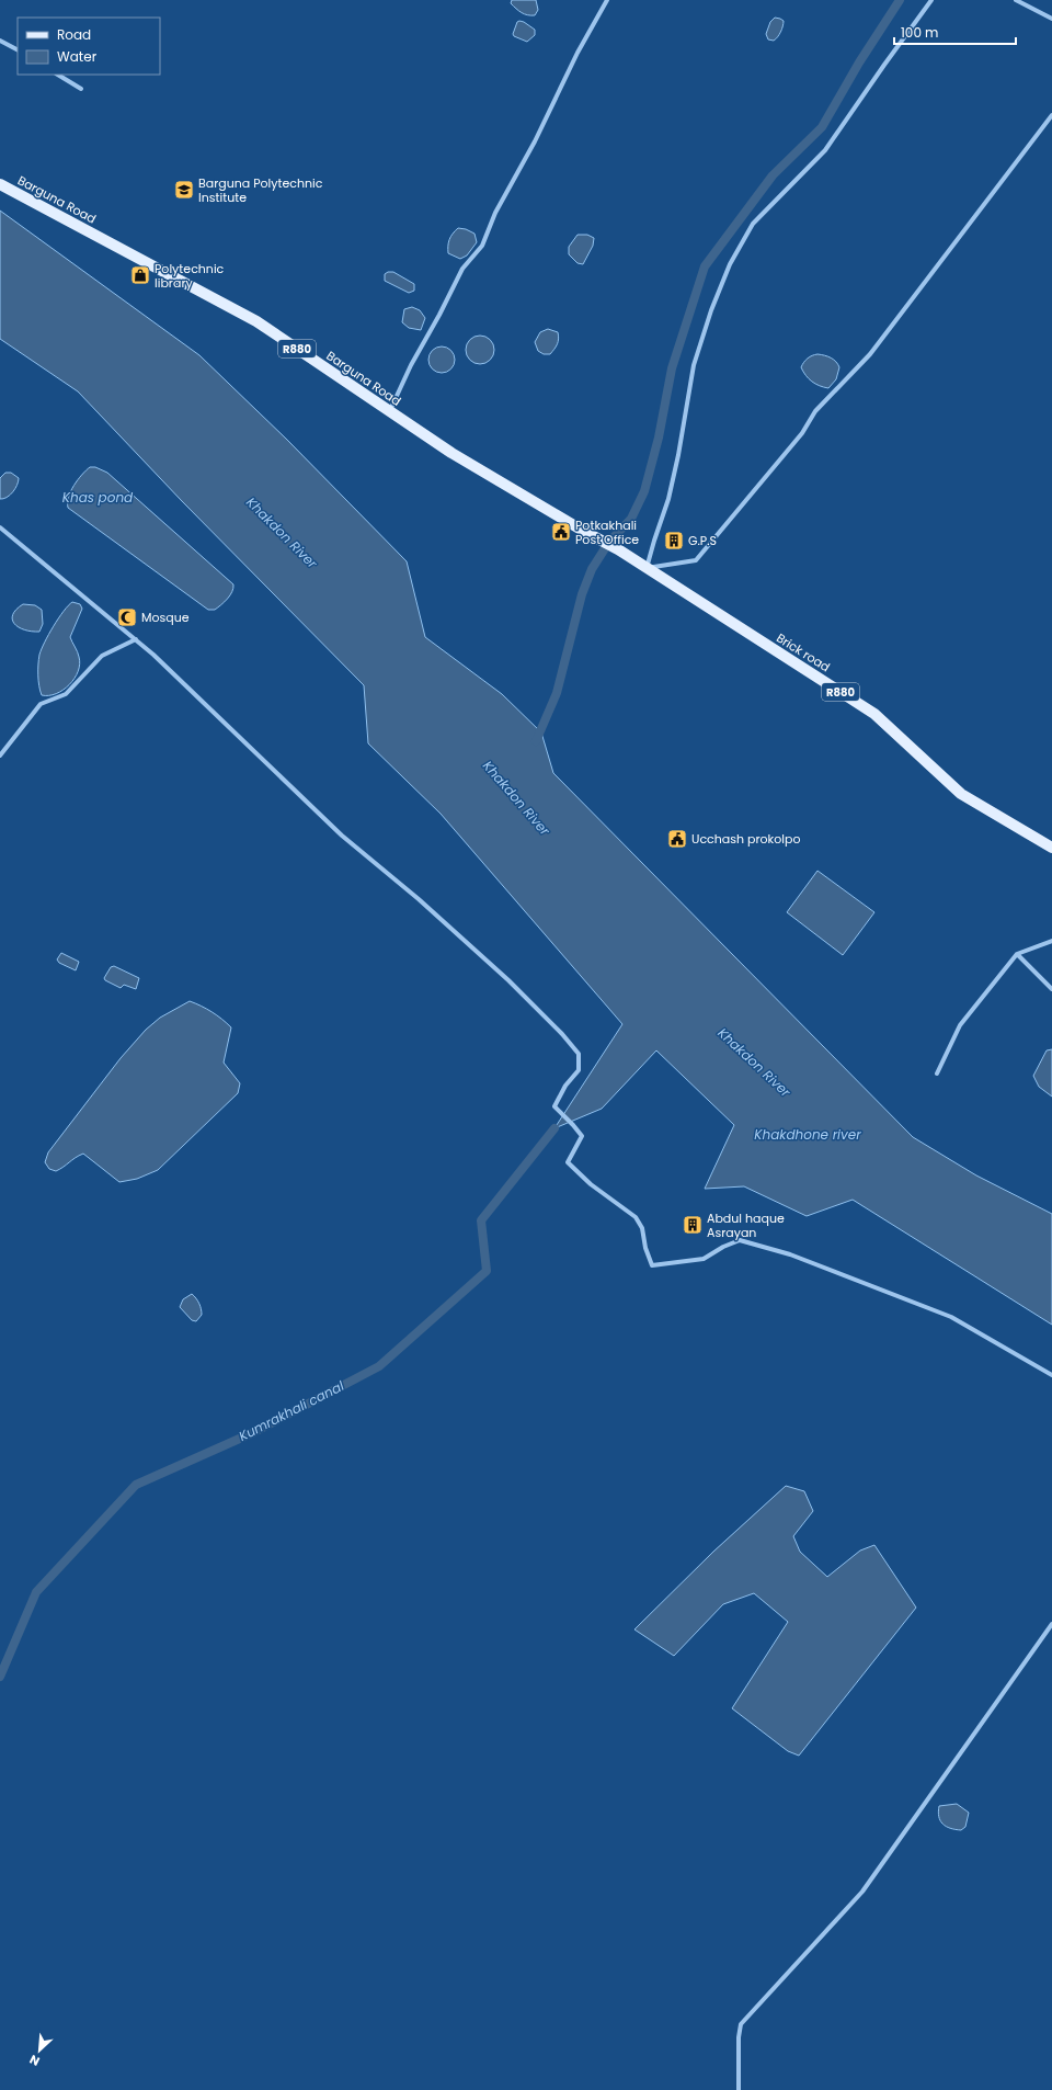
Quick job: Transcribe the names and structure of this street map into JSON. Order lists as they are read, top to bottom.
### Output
{
  "streets": {
    "main road": ["Barguna Road", "R880", "Brick road"]
  },
  "crossings": [
    ["Barguna Road", "Brick road"]
  ],
  "water": [
    "Khas pond",
    "Khakdon River",
    "Khakdhone river",
    "Kumrakhali canal"
  ],
  "places": {
    "school or university": ["Barguna Polytechnic Institute"],
    "shop": ["Polytechnic library"],
    "public building": ["Potkakhali Post Office", "Ucchash prokolpo"],
    "building": ["G.P.S", "Abdul haque Asrayan"],
    "mosque": ["Mosque"]
  },
  "legend": ["Road", "Water"],
  "scale_bar": "100 m",
  "north": "bottom left"
}
